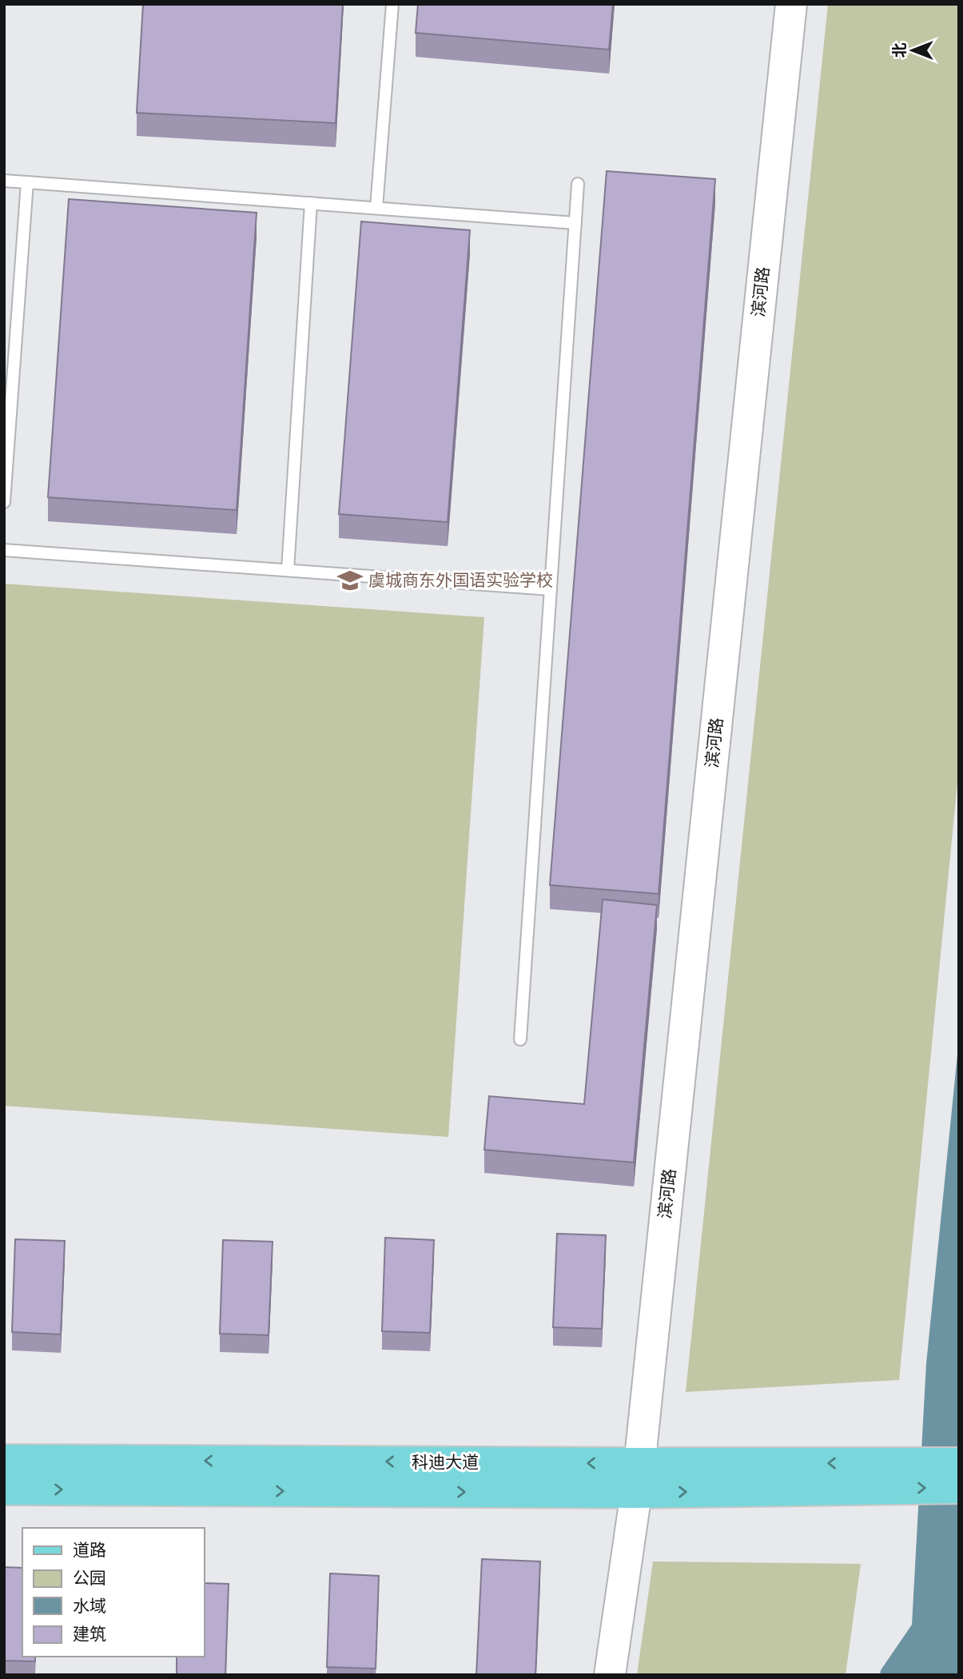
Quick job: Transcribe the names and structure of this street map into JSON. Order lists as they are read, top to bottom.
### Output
{
  "streets": {
    "main road": ["科迪大道"],
    "street": ["滨河路"]
  },
  "crossings": [
    ["滨河路", "科迪大道"]
  ],
  "places": {
    "school or university": ["虞城商东外国语实验学校"]
  },
  "legend": [
    "道路",
    "公园",
    "水域",
    "建筑"
  ],
  "north": "left"
}
